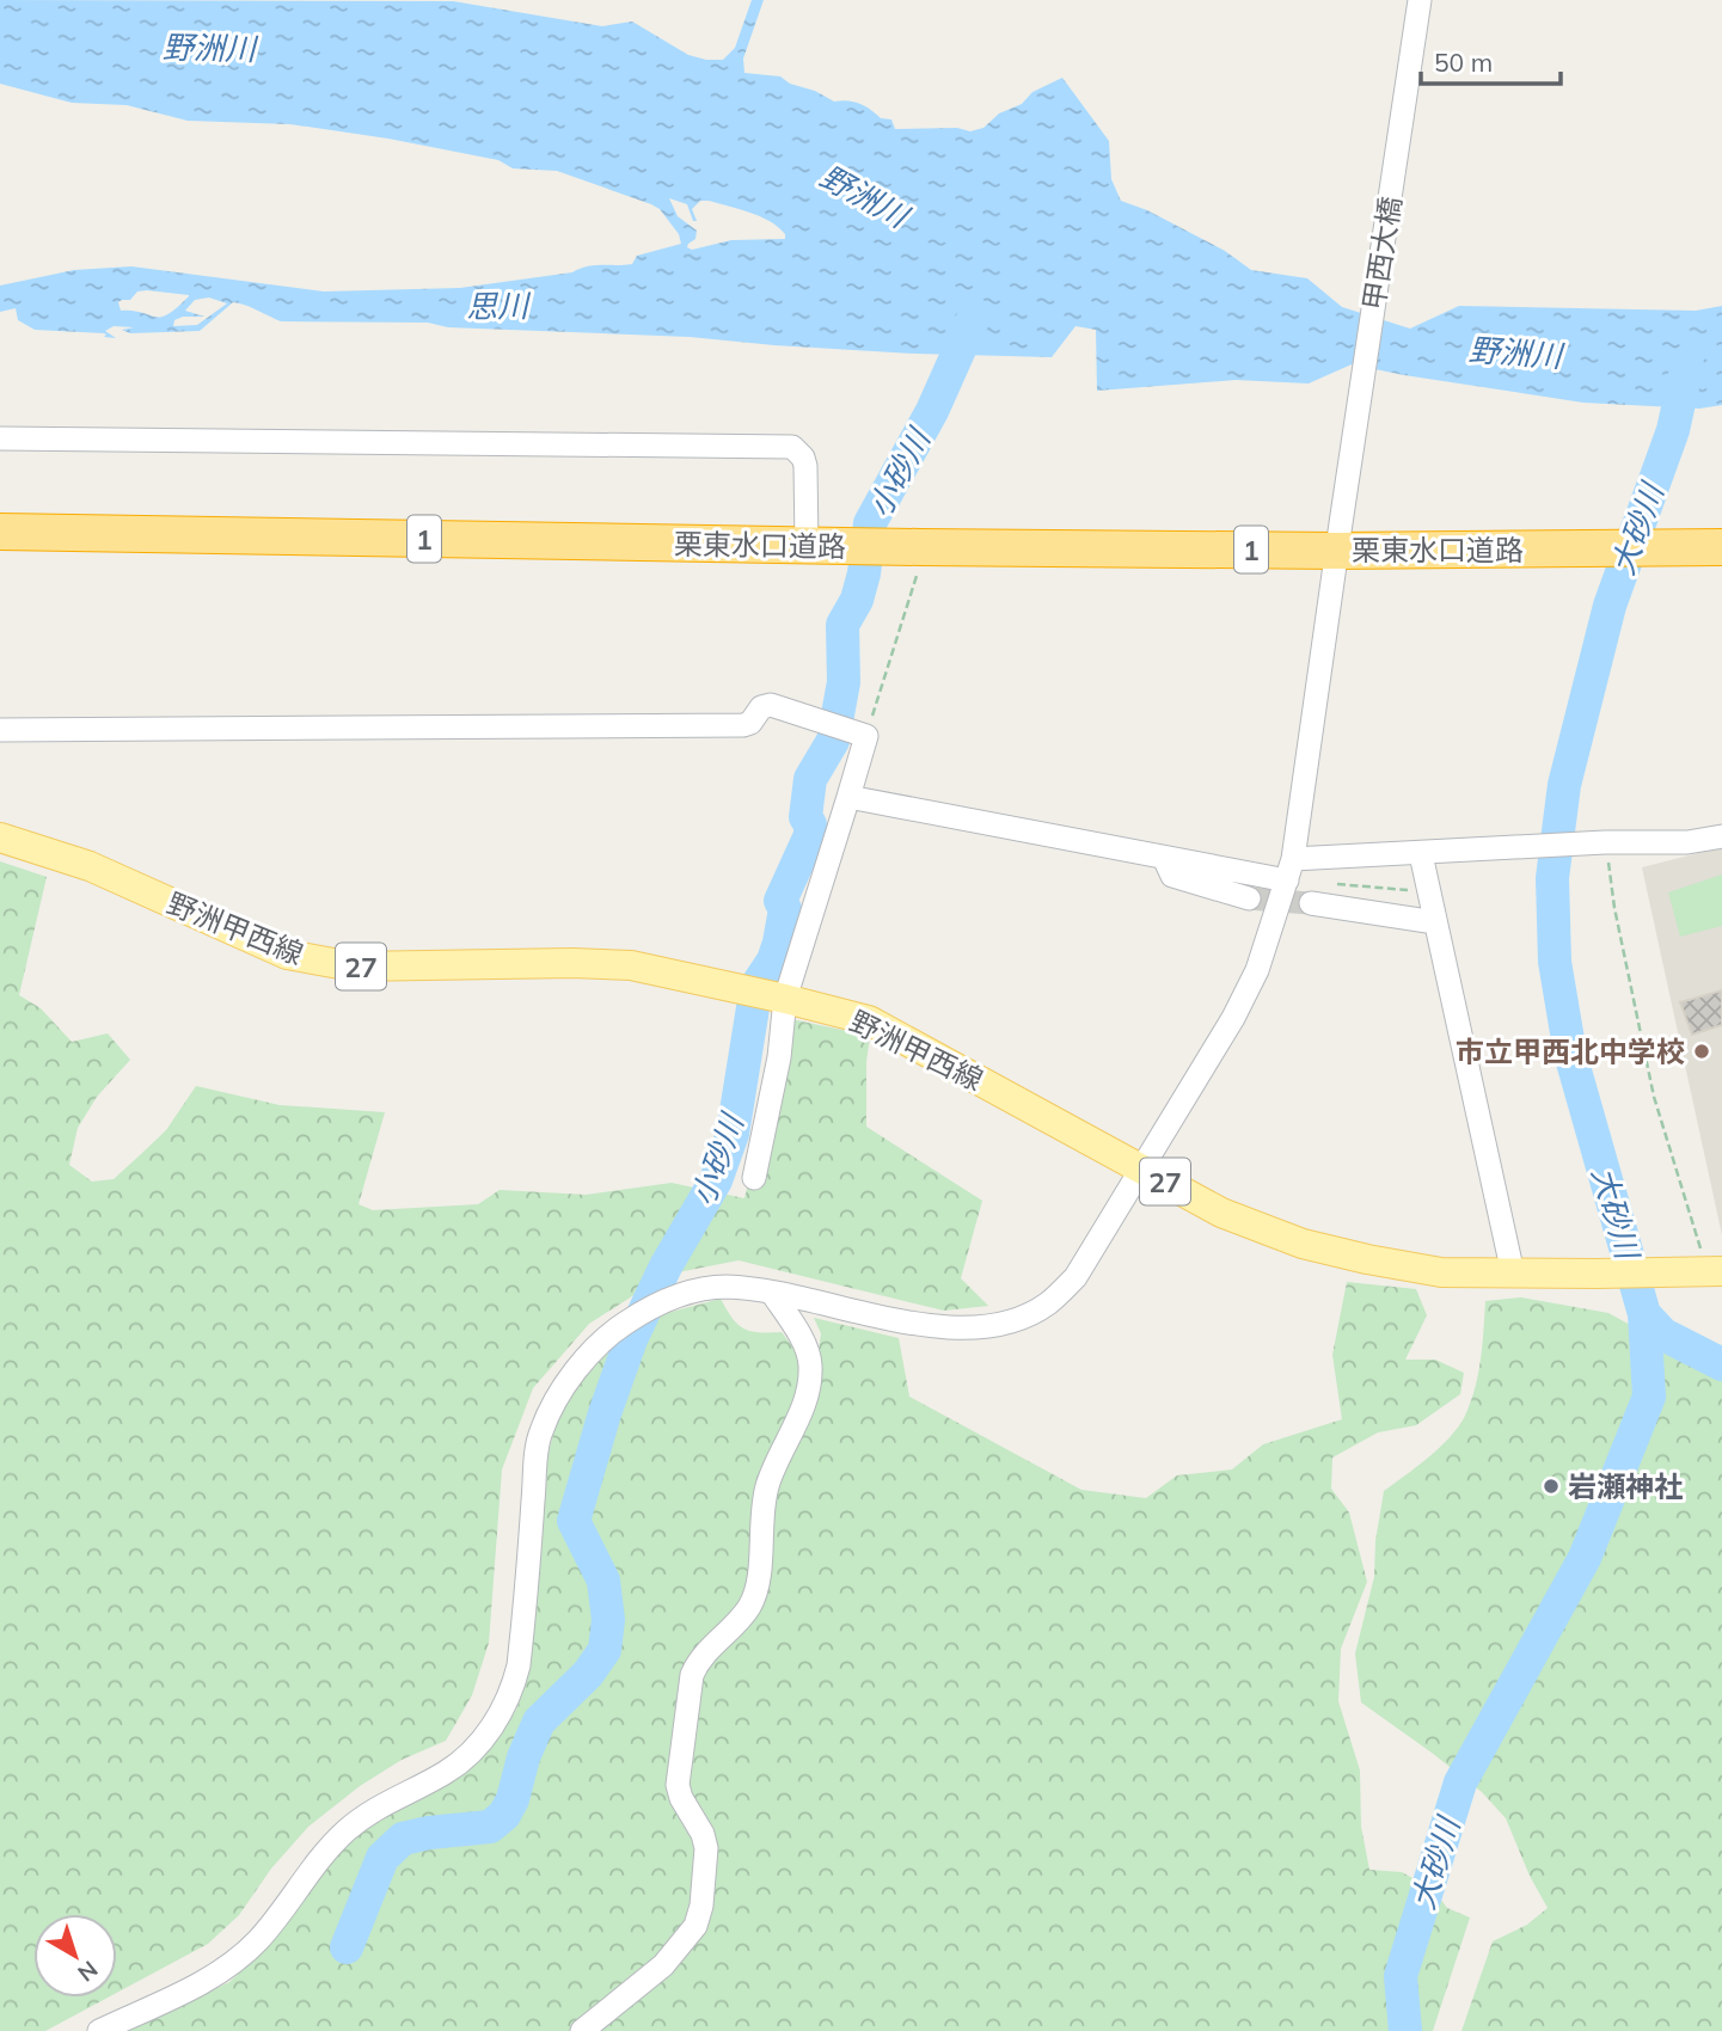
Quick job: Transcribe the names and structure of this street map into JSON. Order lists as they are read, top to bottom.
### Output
{
  "streets": {
    "highway": ["1", "栗東水口道路"],
    "main road": ["野洲甲西線", "27"],
    "street": ["甲西大橋"]
  },
  "crossings": [
    ["甲西大橋", "栗東水口道路"],
    ["甲西大橋", "野洲甲西線"]
  ],
  "water": [
    "野洲川",
    "思川",
    "小砂川",
    "大砂川"
  ],
  "places": ["市立甲西北中学校", "岩瀬神社"],
  "scale_bar": "50 m",
  "north": "bottom right"
}
